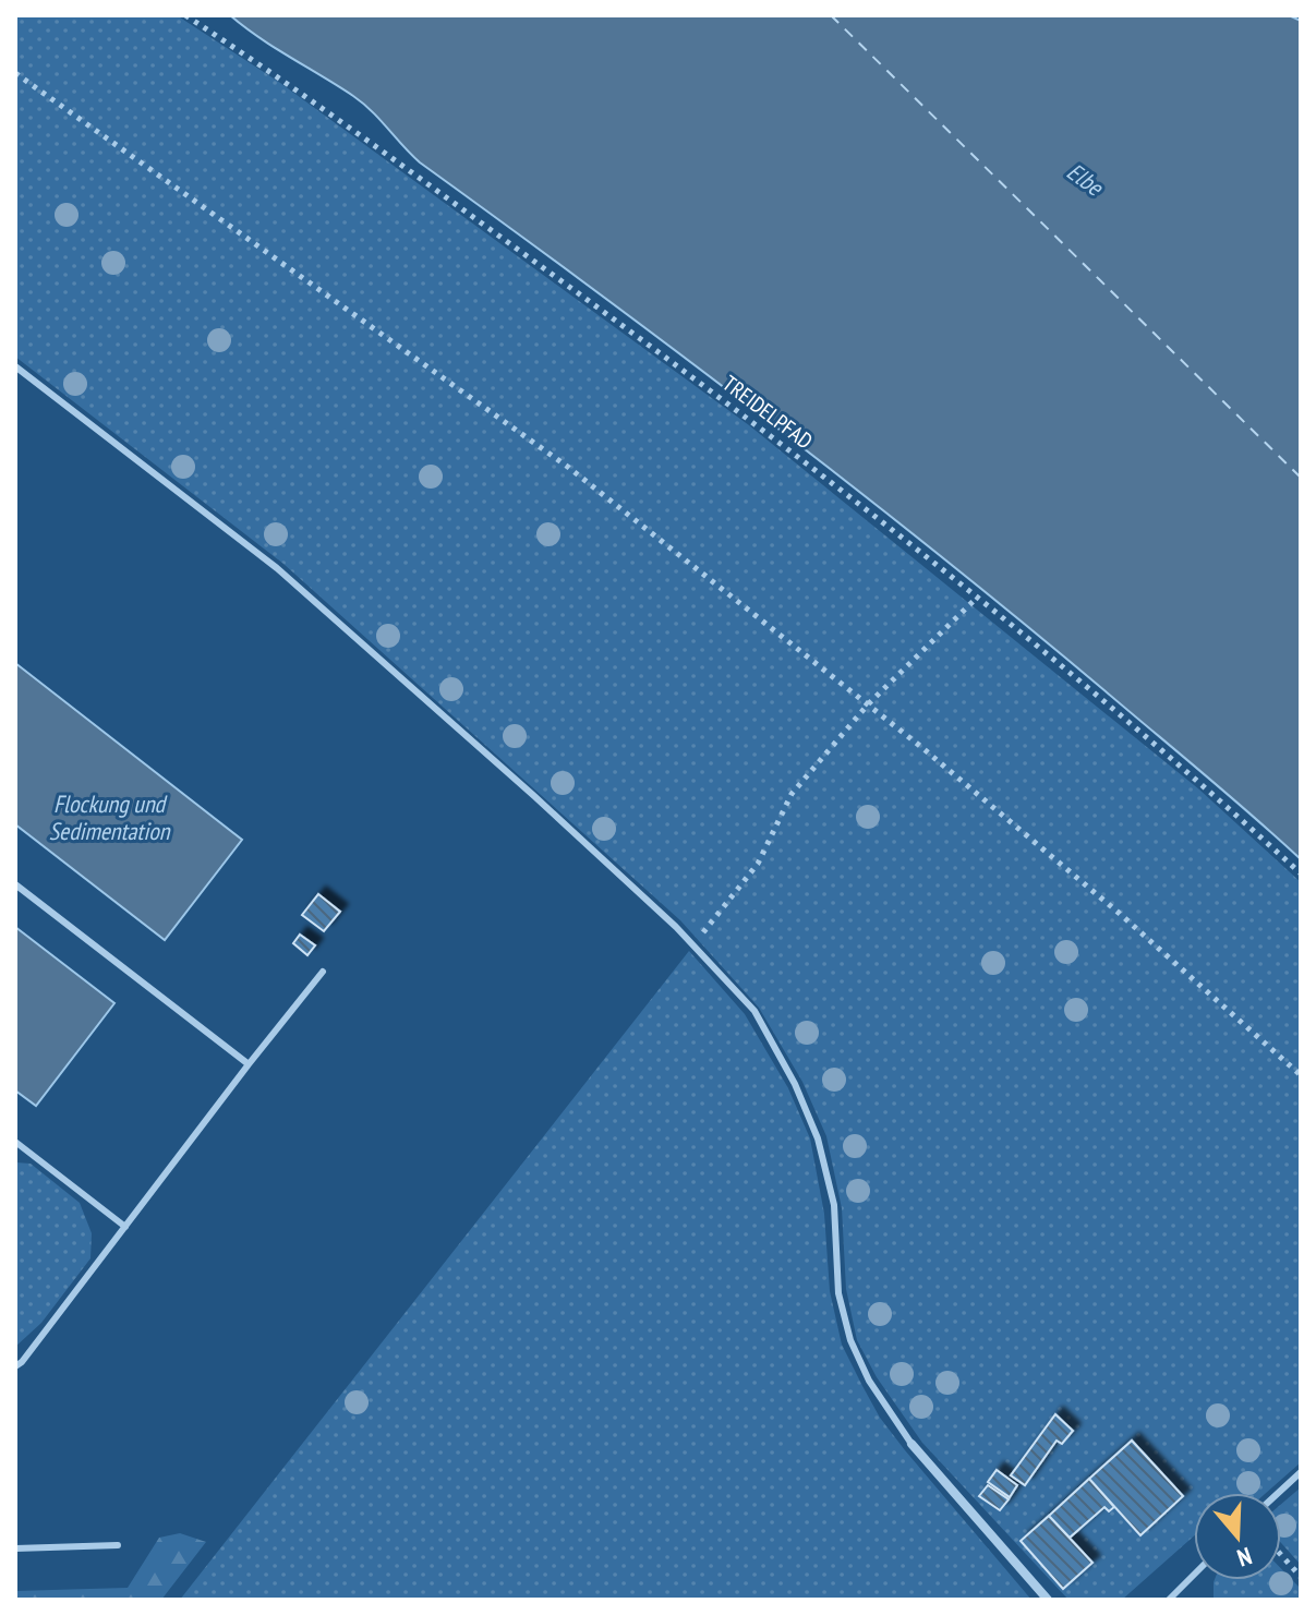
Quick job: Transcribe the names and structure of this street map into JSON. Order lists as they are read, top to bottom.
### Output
{
  "streets": {
    "path": ["TREIDELPFAD"]
  },
  "water": ["Elbe", "Flockung und Sedimentation"],
  "north": "bottom"
}
